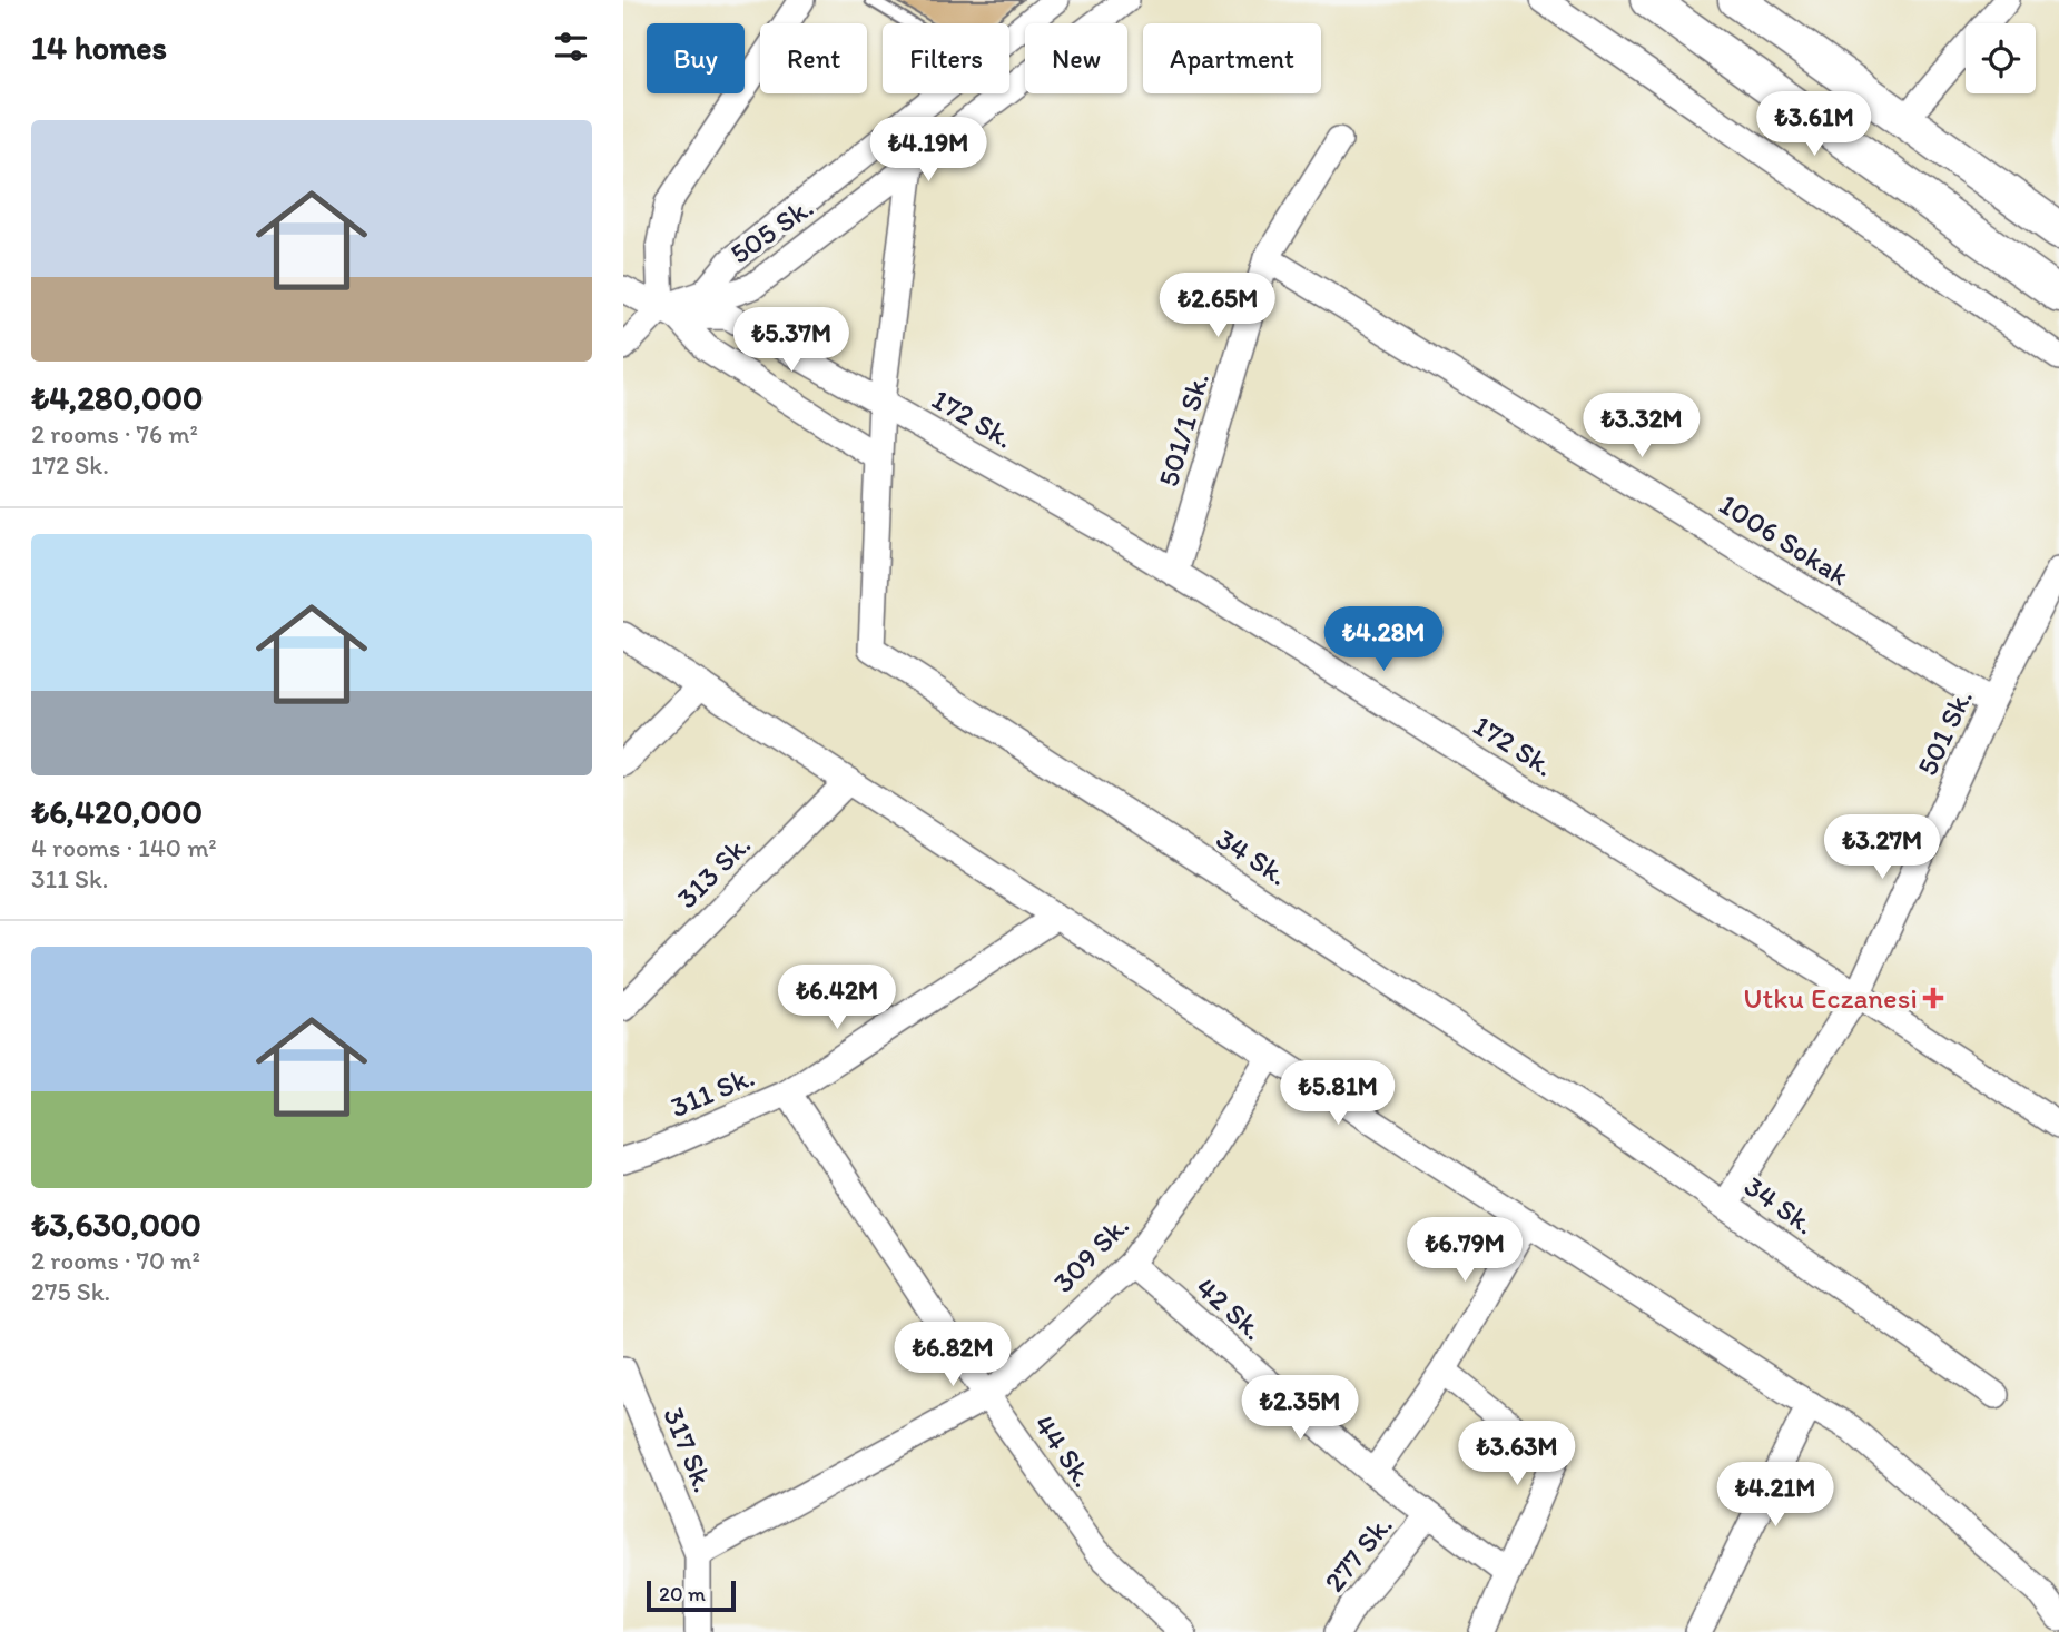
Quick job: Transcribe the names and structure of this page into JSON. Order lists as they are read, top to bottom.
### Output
{
  "streets": {
    "street": [
      "505 Sk.",
      "172 Sk.",
      "501/1 Sk.",
      "1006 Sokak",
      "501 Sk.",
      "34 Sk.",
      "313 Sk.",
      "311 Sk.",
      "309 Sk.",
      "42 Sk.",
      "317 Sk.",
      "44 Sk.",
      "277 Sk."
    ]
  },
  "crossings": [
    ["505 Sk.", "172 Sk."],
    ["505 Sk.", "34 Sk."],
    ["172 Sk.", "501/1 Sk."],
    ["172 Sk.", "501 Sk."],
    ["172 Sk.", "34 Sk."],
    ["501/1 Sk.", "1006 Sokak"],
    ["1006 Sokak", "501 Sk."],
    ["501 Sk.", "34 Sk."],
    ["311 Sk.", "44 Sk."],
    ["309 Sk.", "42 Sk."],
    ["309 Sk.", "317 Sk."],
    ["309 Sk.", "44 Sk."],
    ["42 Sk.", "277 Sk."]
  ],
  "places": {
    "health": ["Utku Eczanesi"]
  },
  "scale_bar": "20 m",
  "page": {
    "heading": "14 homes",
    "chip": [
      "Buy",
      "Rent",
      "Filters",
      "New",
      "Apartment"
    ],
    "price": [
      "₺3.61M",
      "₺4.19M",
      "₺2.65M",
      "₺5.37M",
      "₺3.32M",
      "₺4.28M",
      "₺3.27M",
      "₺6.42M",
      "₺5.81M",
      "₺6.79M",
      "₺6.82M",
      "₺2.35M",
      "₺3.63M",
      "₺4.21M"
    ],
    "list": [
      {
        "name": "₺4,280,000",
        "note": "2 rooms · 76 m² · 172 Sk."
      },
      {
        "name": "₺6,420,000",
        "note": "4 rooms · 140 m² · 311 Sk."
      },
      {
        "name": "₺3,630,000",
        "note": "2 rooms · 70 m² · 275 Sk."
      }
    ],
    "scale": "20 m"
  }
}
